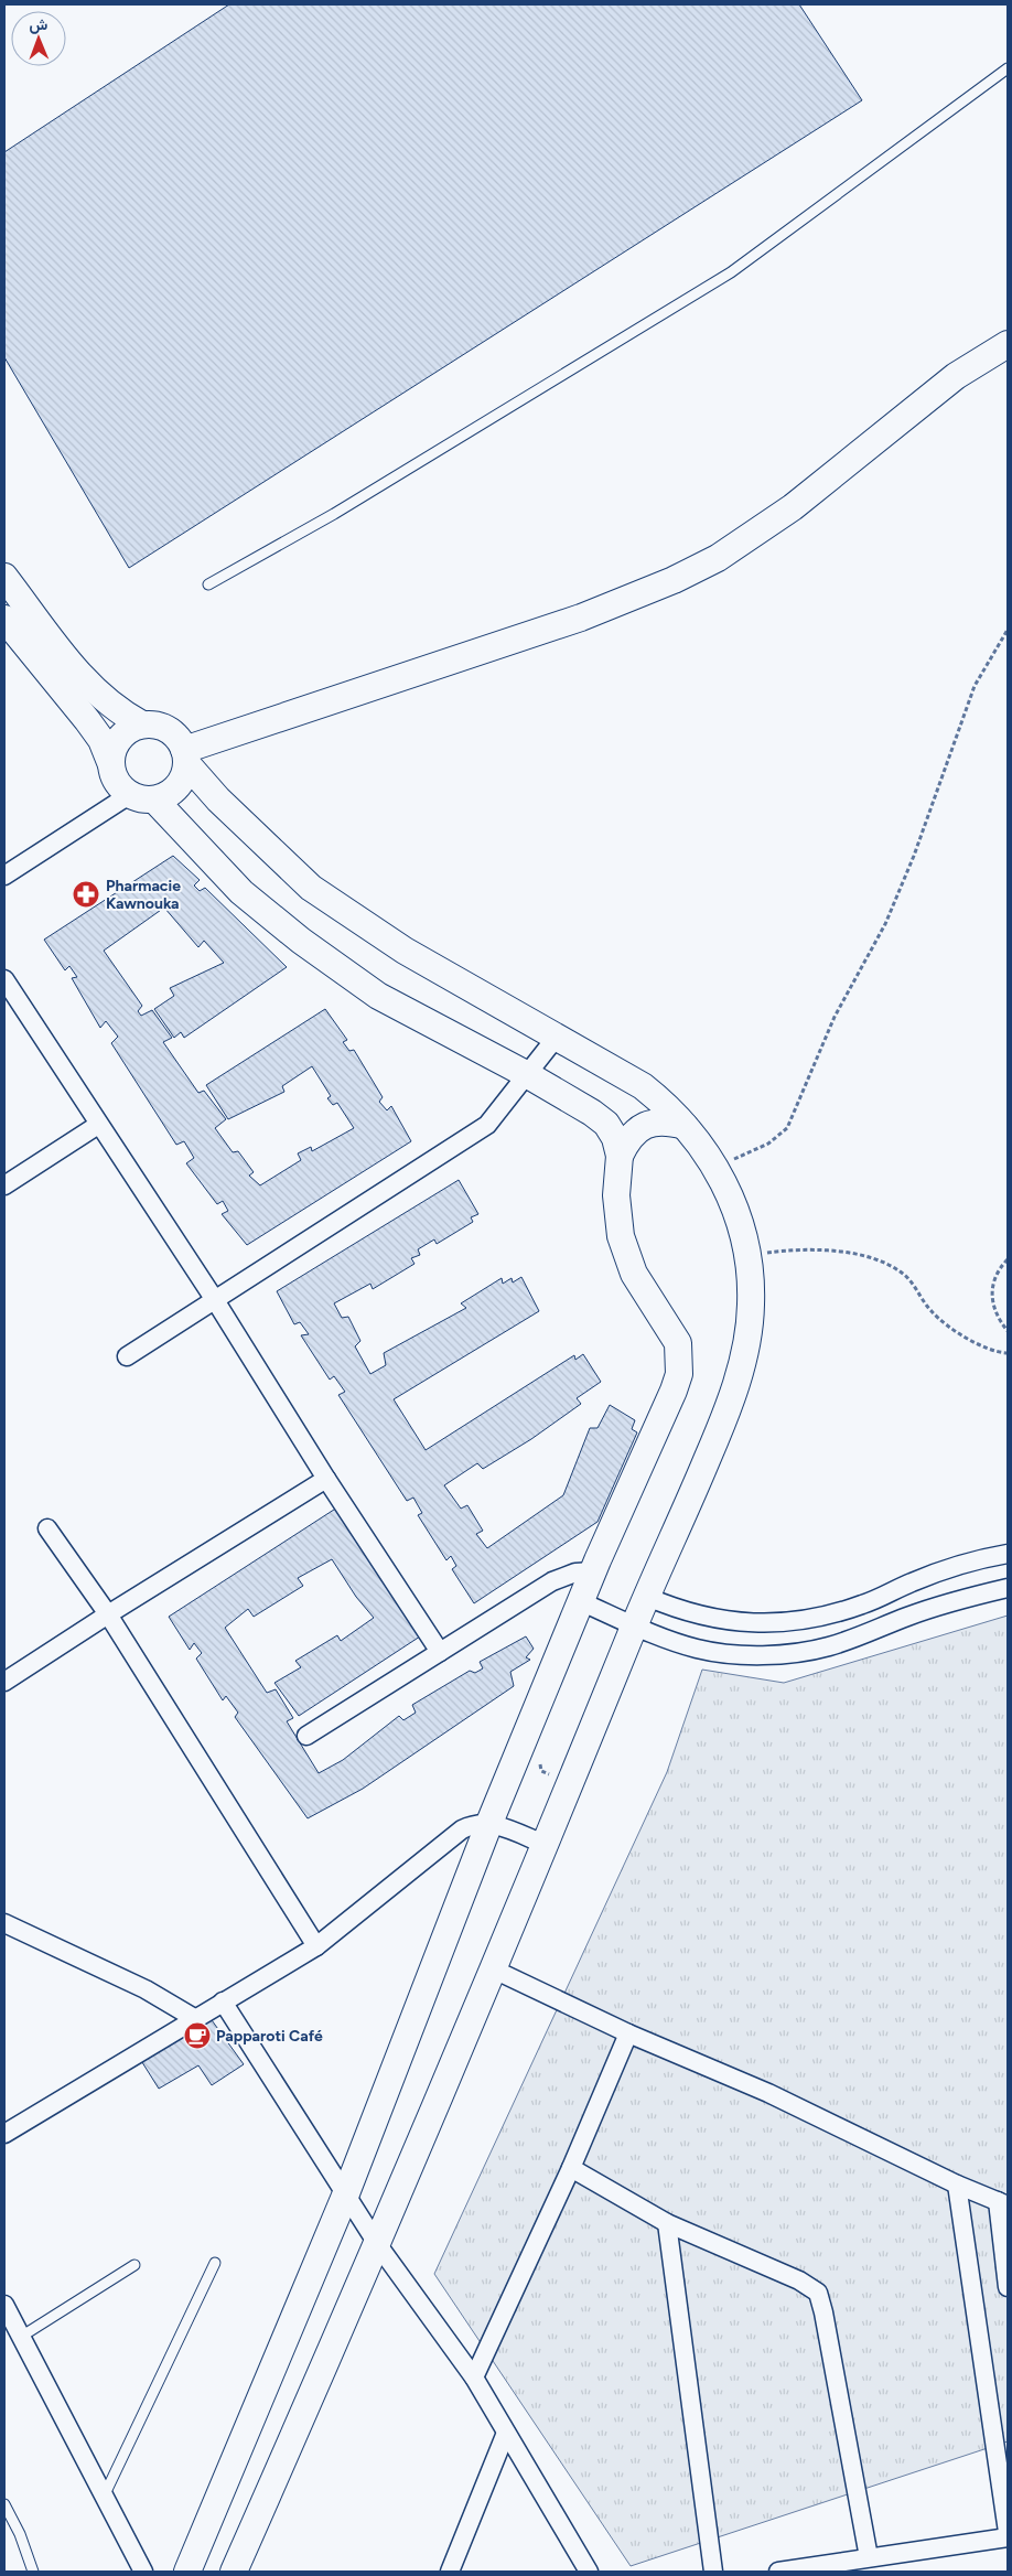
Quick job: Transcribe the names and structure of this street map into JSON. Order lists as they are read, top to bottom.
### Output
{
  "places": {
    "pharmacy": ["Pharmacie Kawnouka"],
    "cafe": ["Papparoti Café"]
  },
  "north": "top"
}
